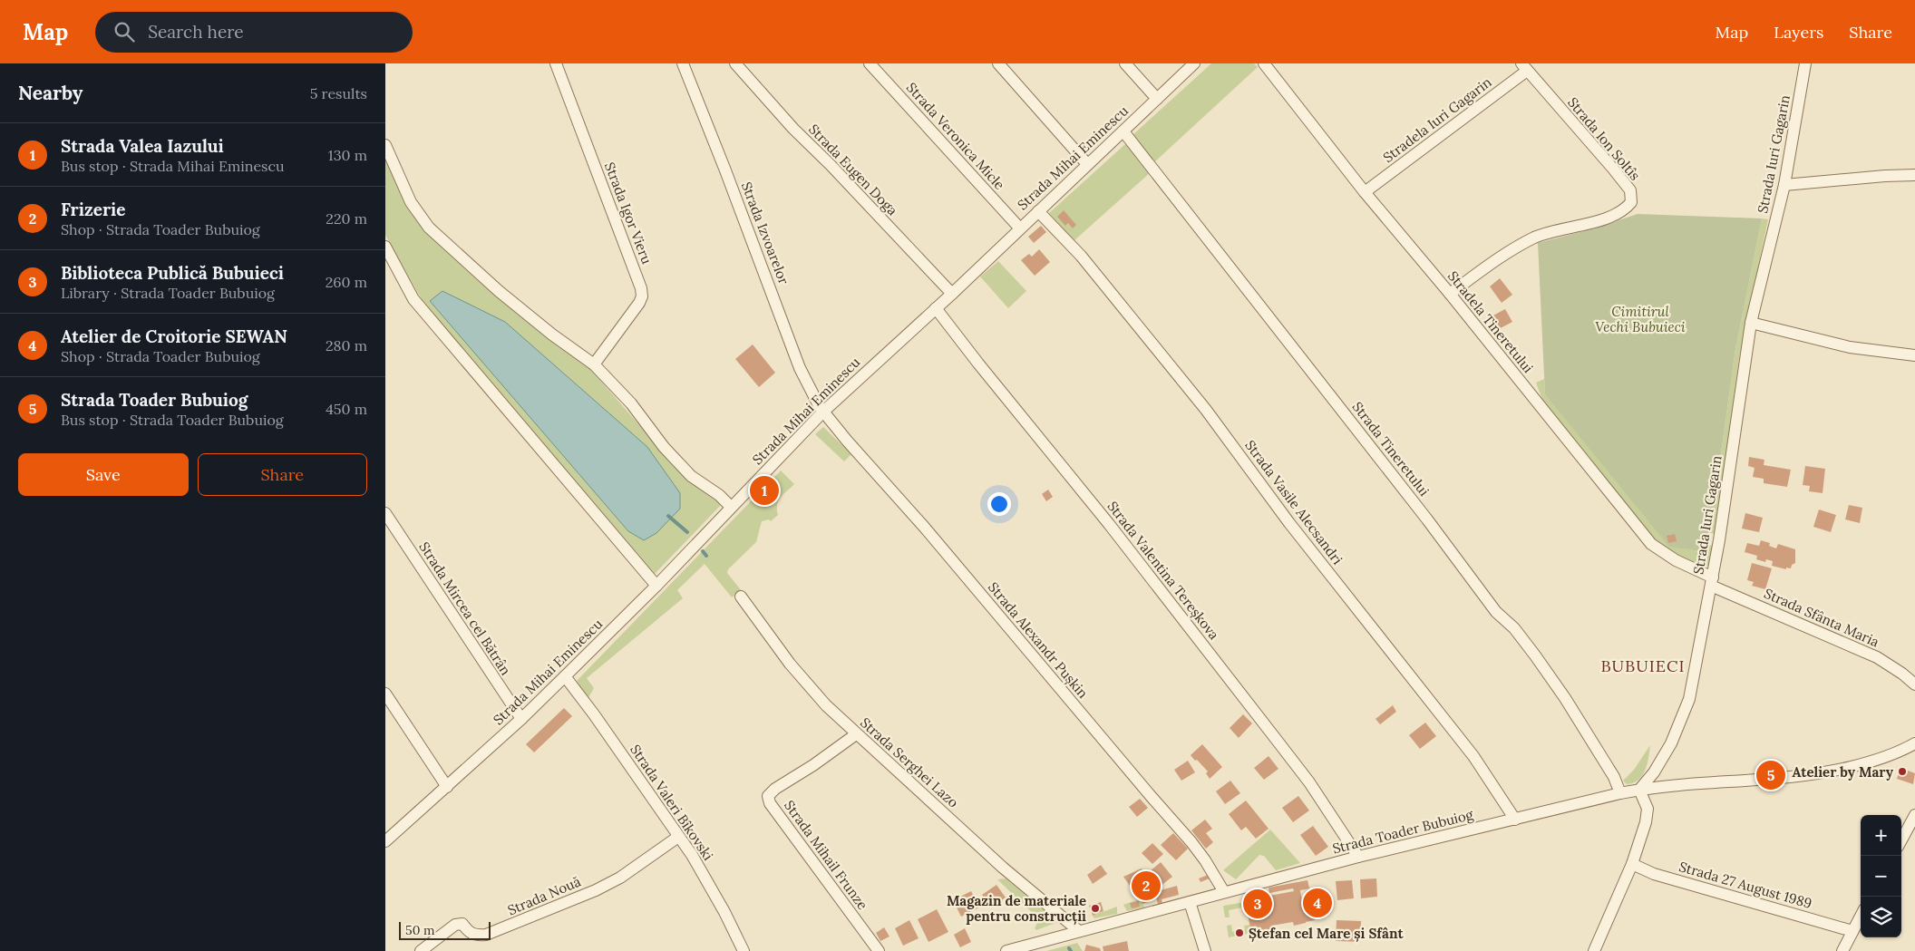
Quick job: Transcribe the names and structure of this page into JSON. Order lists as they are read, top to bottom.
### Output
{
  "streets": {
    "street": [
      "Stradela Iuri Gagarin",
      "Strada Veronica Micle",
      "Strada Ion Soltîs",
      "Strada Iuri Gagarin",
      "Strada Mihai Eminescu",
      "Strada Eugen Doga",
      "Strada Igor Vieru",
      "Strada Izvoarelor",
      "Stradela Tineretului",
      "Strada Tineretului",
      "Strada Vasile Alecsandri",
      "Strada Valentina Tereșkova",
      "Strada Mircea cel Bătrân",
      "Strada Sfânta Maria",
      "Strada Alexandr Pușkin",
      "Strada Serghei Lazo",
      "Strada Valeri Bîkovski",
      "Strada Toader Bubuiog",
      "Strada Mihail Frunze",
      "Strada 27 August 1989",
      "Strada Nouă"
    ]
  },
  "crossings": [
    ["Stradela Iuri Gagarin", "Strada Ion Soltîs"],
    ["Stradela Iuri Gagarin", "Stradela Tineretului"],
    ["Strada Veronica Micle", "Strada Mihai Eminescu"],
    ["Strada Ion Soltîs", "Stradela Tineretului"],
    ["Strada Iuri Gagarin", "Stradela Tineretului"],
    ["Strada Iuri Gagarin", "Strada Sfânta Maria"],
    ["Strada Iuri Gagarin", "Strada Toader Bubuiog"],
    ["Strada Mihai Eminescu", "Strada Eugen Doga"],
    ["Strada Mihai Eminescu", "Strada Izvoarelor"],
    ["Strada Mihai Eminescu", "Strada Tineretului"],
    ["Strada Mihai Eminescu", "Strada Vasile Alecsandri"],
    ["Strada Mihai Eminescu", "Strada Valentina Tereșkova"],
    ["Strada Mihai Eminescu", "Strada Mircea cel Bătrân"],
    ["Strada Mihai Eminescu", "Strada Alexandr Pușkin"],
    ["Strada Mihai Eminescu", "Strada Valeri Bîkovski"],
    ["Strada Izvoarelor", "Strada Alexandr Pușkin"],
    ["Stradela Tineretului", "Strada Sfânta Maria"],
    ["Strada Tineretului", "Strada Toader Bubuiog"],
    ["Strada Vasile Alecsandri", "Strada Toader Bubuiog"],
    ["Strada Valentina Tereșkova", "Strada Toader Bubuiog"],
    ["Strada Alexandr Pușkin", "Strada Toader Bubuiog"],
    ["Strada Serghei Lazo", "Strada Toader Bubuiog"],
    ["Strada Serghei Lazo", "Strada Mihail Frunze"],
    ["Strada Valeri Bîkovski", "Strada Nouă"]
  ],
  "districts": ["BUBUIECI"],
  "parks": ["Cimitirul Vechi Bubuieci"],
  "places": ["Atelier by Mary", "Magazin de materiale pentru construcții", "Ștefan cel Mare și Sfânt"],
  "scale_bar": "50 m",
  "page": {
    "header": "Map",
    "search": "Search here",
    "nav": ["Map", "Layers", "Share"],
    "heading": ["Nearby", "5 results"],
    "list": [
      {
        "mark": "1",
        "name": "Strada Valea Iazului",
        "note": "Bus stop · Strada Mihai Eminescu",
        "value": "130 m"
      },
      {
        "mark": "2",
        "name": "Frizerie",
        "note": "Shop · Strada Toader Bubuiog",
        "value": "220 m"
      },
      {
        "mark": "3",
        "name": "Biblioteca Publică Bubuieci",
        "note": "Library · Strada Toader Bubuiog",
        "value": "260 m"
      },
      {
        "mark": "4",
        "name": "Atelier de Croitorie SEWAN",
        "note": "Shop · Strada Toader Bubuiog",
        "value": "280 m"
      },
      {
        "mark": "5",
        "name": "Strada Toader Bubuiog",
        "note": "Bus stop · Strada Toader Bubuiog",
        "value": "450 m"
      }
    ],
    "buttons": ["Save", "Share"],
    "pins": [
      "1",
      "5",
      "2",
      "4",
      "3"
    ],
    "map_buttons": ["+", "−"],
    "scale": "50 m"
  }
}
